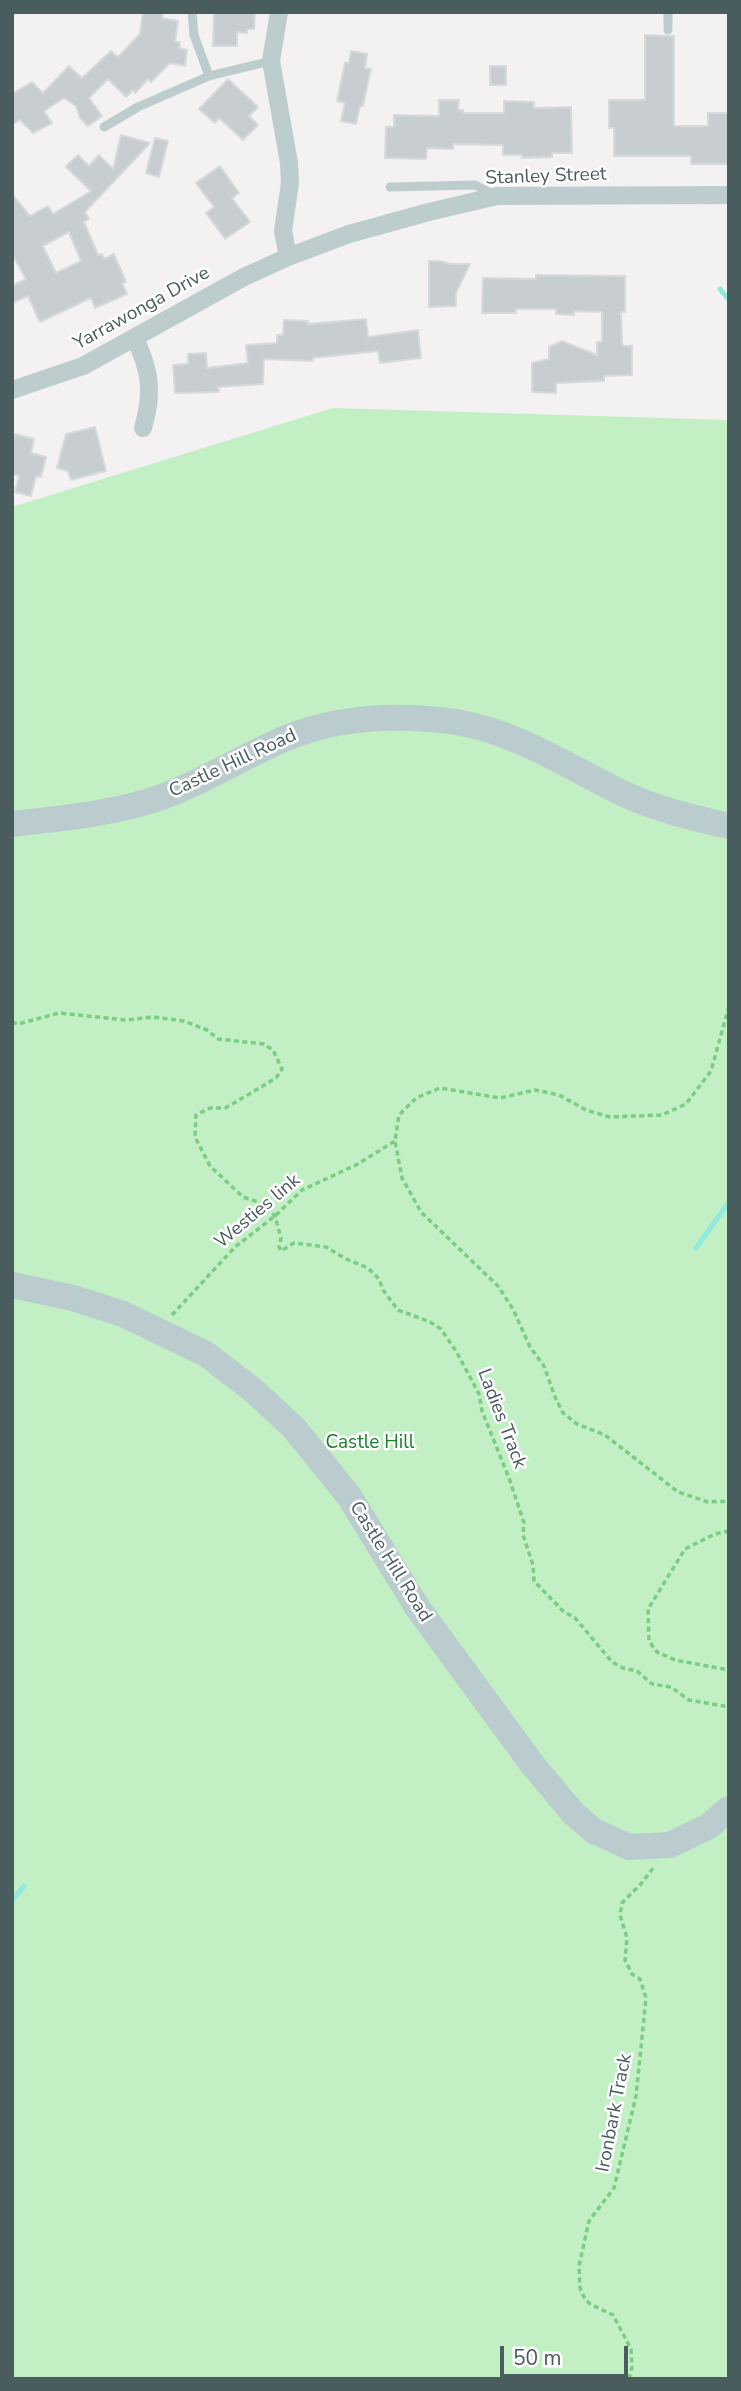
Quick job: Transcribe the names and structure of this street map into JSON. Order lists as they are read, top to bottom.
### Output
{
  "streets": {
    "main road": ["Castle Hill Road"],
    "street": ["Stanley Street", "Yarrawonga Drive"],
    "path": ["Westies link", "Ladies Track", "Ironbark Track"]
  },
  "crossings": [
    ["Stanley Street", "Yarrawonga Drive"],
    ["Castle Hill Road", "Westies link"],
    ["Castle Hill Road", "Ironbark Track"],
    ["Westies link", "Ladies Track"]
  ],
  "parks": ["Castle Hill"],
  "scale_bar": "50 m"
}
